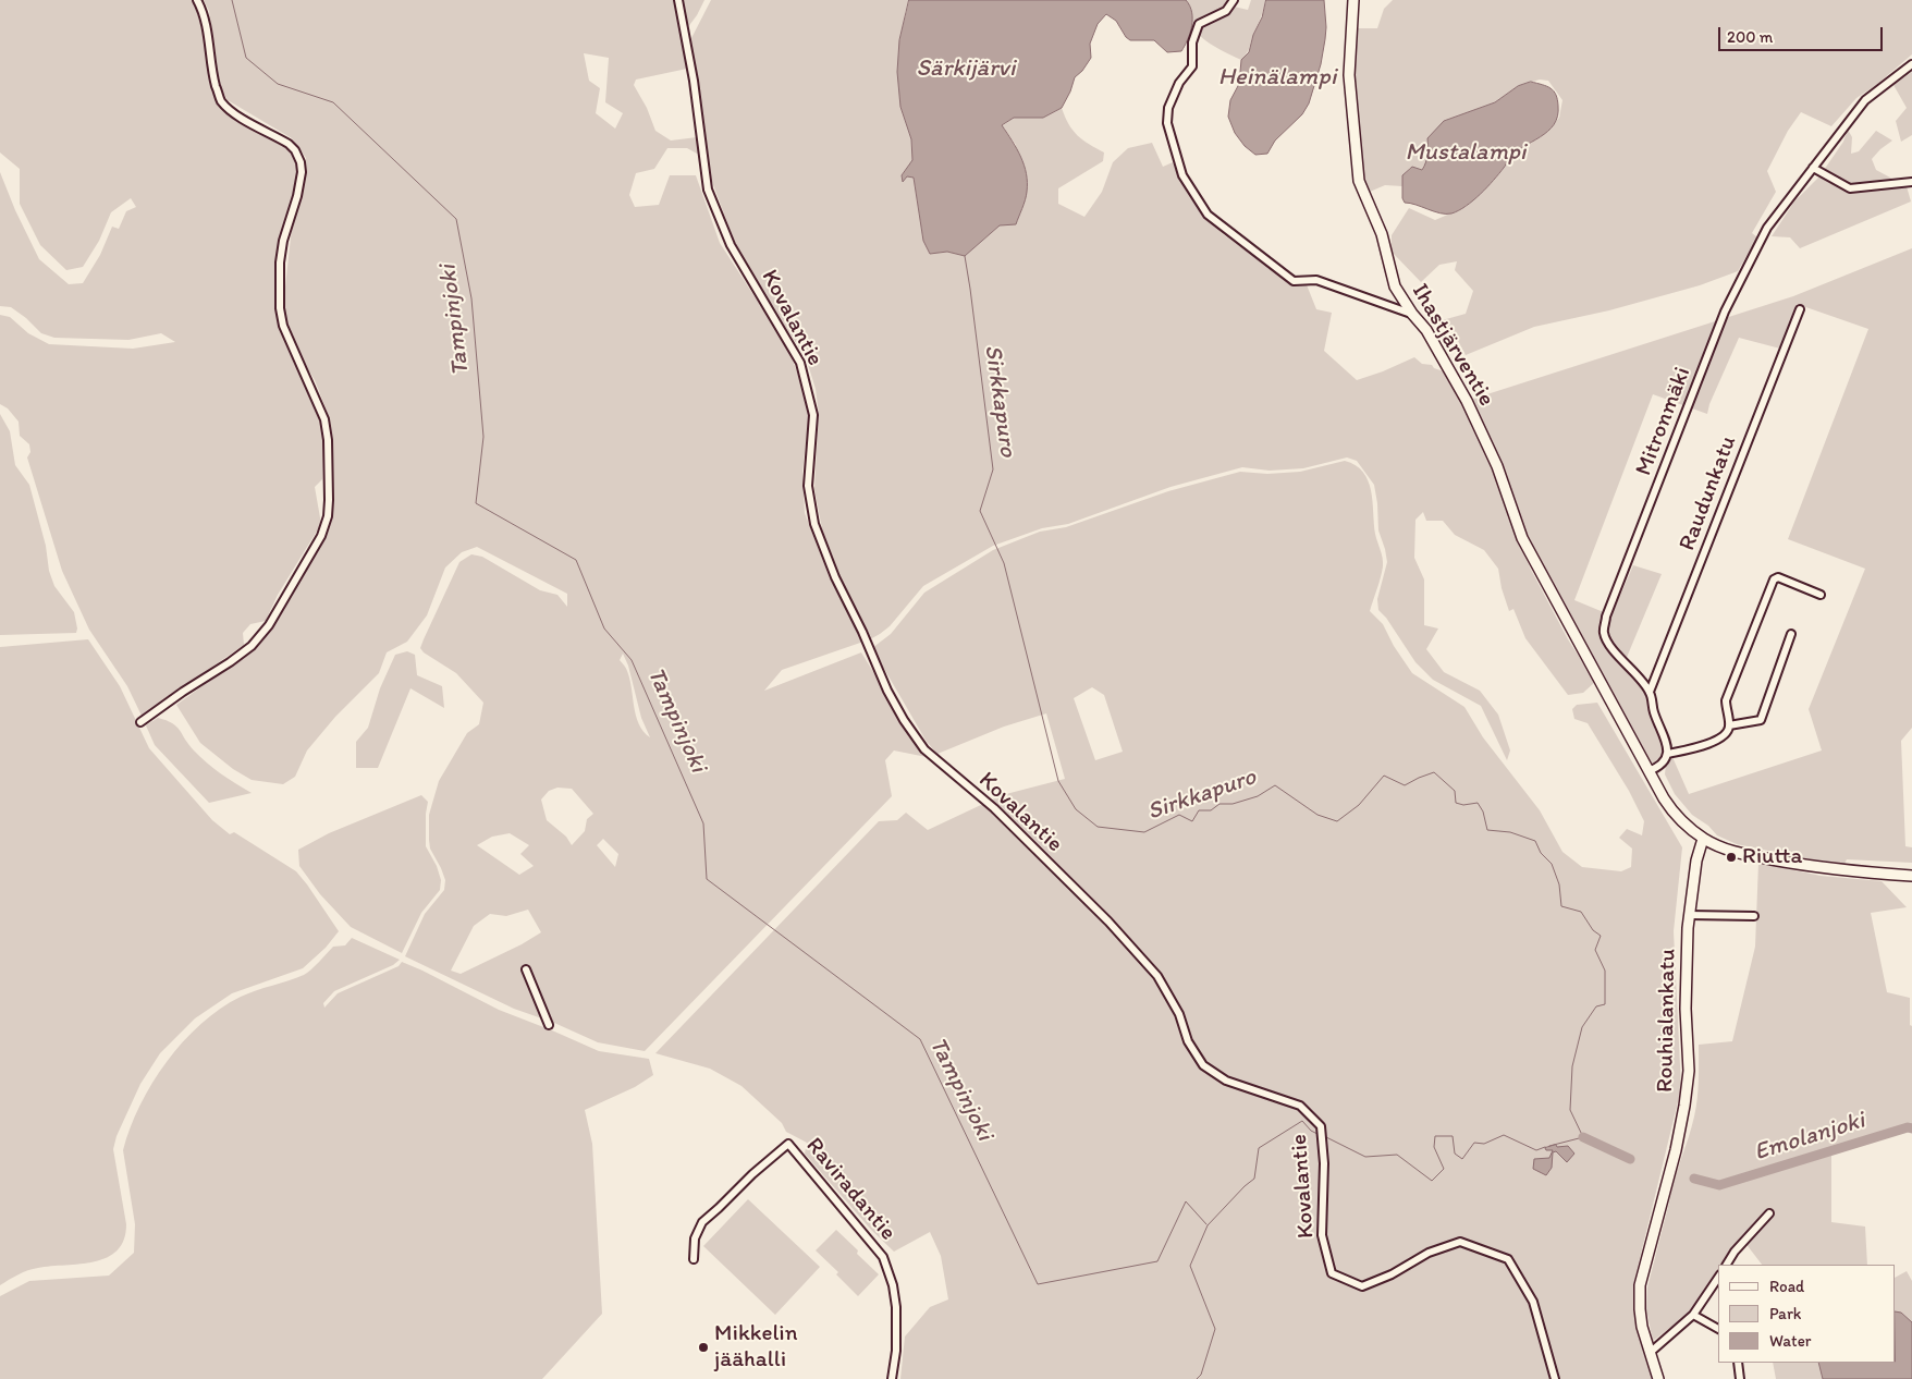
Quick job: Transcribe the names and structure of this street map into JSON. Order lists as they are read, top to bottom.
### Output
{
  "streets": {
    "street": [
      "Kovalantie",
      "Ihastjärventie",
      "Mitronmäki",
      "Raudunkatu",
      "Rouhialankatu",
      "Raviradantie"
    ]
  },
  "crossings": [
    ["Mitronmäki", "Raudunkatu"]
  ],
  "water": [
    "Särkijärvi",
    "Heinälampi",
    "Mustalampi",
    "Tampinjoki",
    "Sirkkapuro",
    "Emolanjoki"
  ],
  "places": ["Riutta", "Mikkelin jäähalli"],
  "legend": ["Road", "Park", "Water"],
  "scale_bar": "200 m"
}
